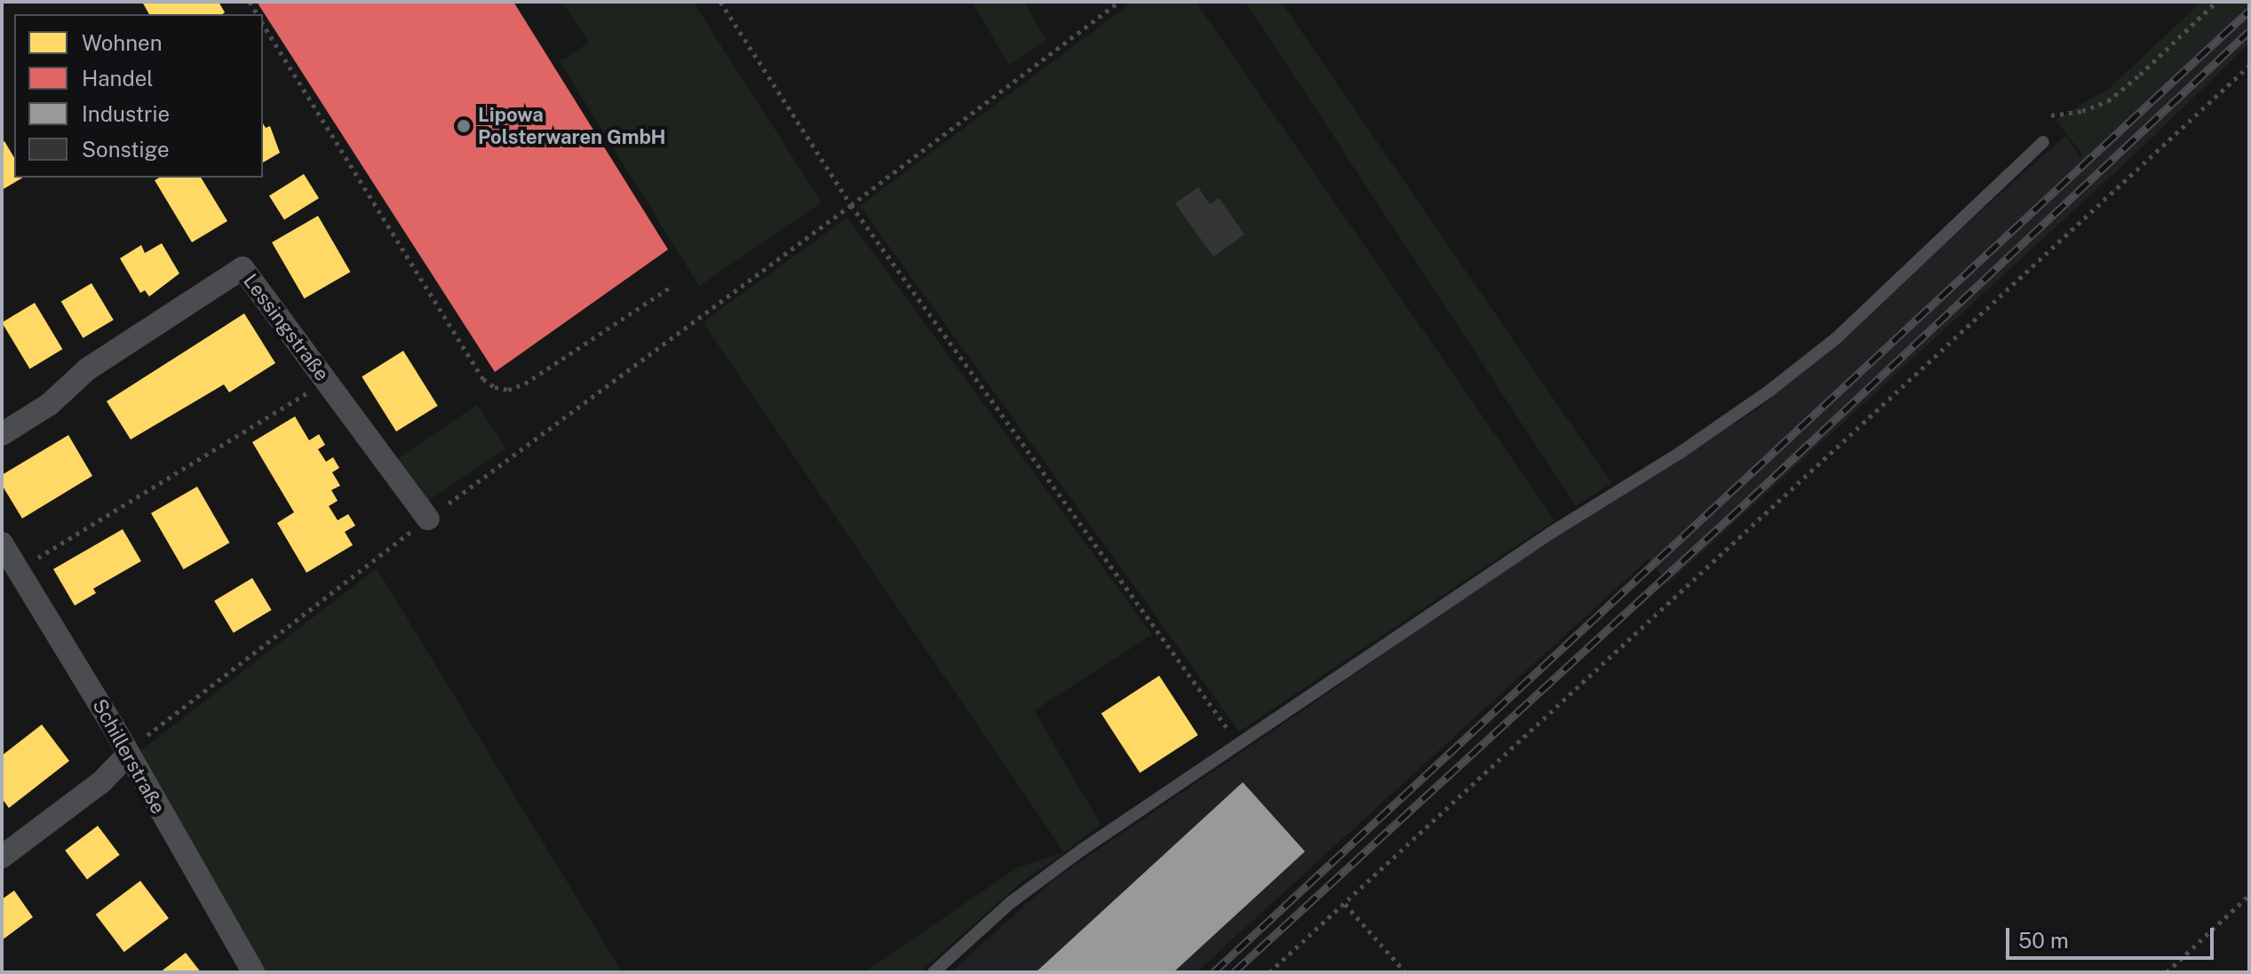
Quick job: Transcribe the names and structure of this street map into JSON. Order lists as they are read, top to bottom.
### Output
{
  "streets": {
    "street": ["Lessingstraße", "Schillerstraße"]
  },
  "places": ["Lipowa Polsterwaren GmbH"],
  "legend": [
    "Wohnen",
    "Handel",
    "Industrie",
    "Sonstige"
  ],
  "scale_bar": "50 m"
}
